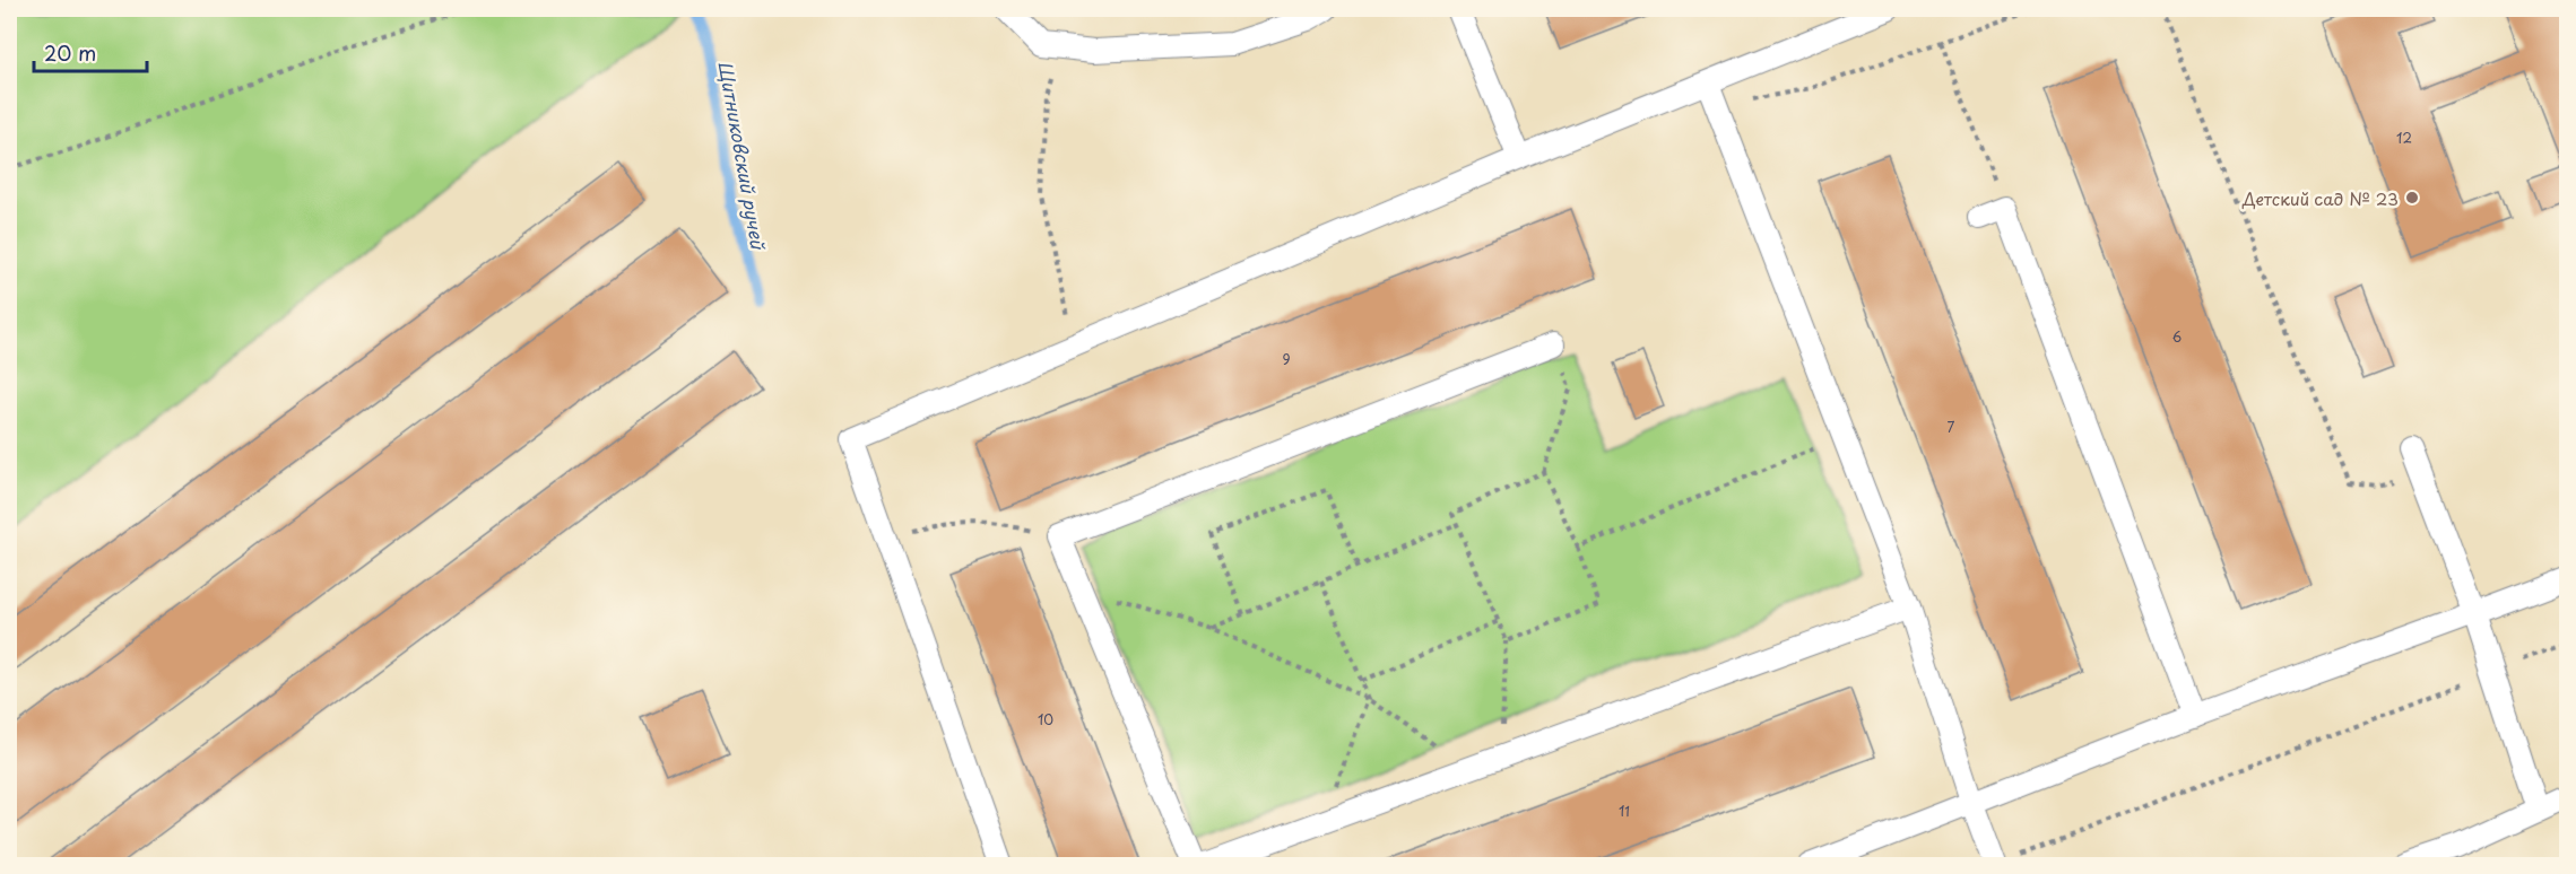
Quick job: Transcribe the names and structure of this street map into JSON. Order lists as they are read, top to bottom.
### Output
{
  "water": ["Щитниковский ручей"],
  "places": ["Детский сад № 23"],
  "house_numbers": [
    "12",
    "6",
    "9",
    "7",
    "10",
    "11"
  ],
  "scale_bar": "20 m"
}
